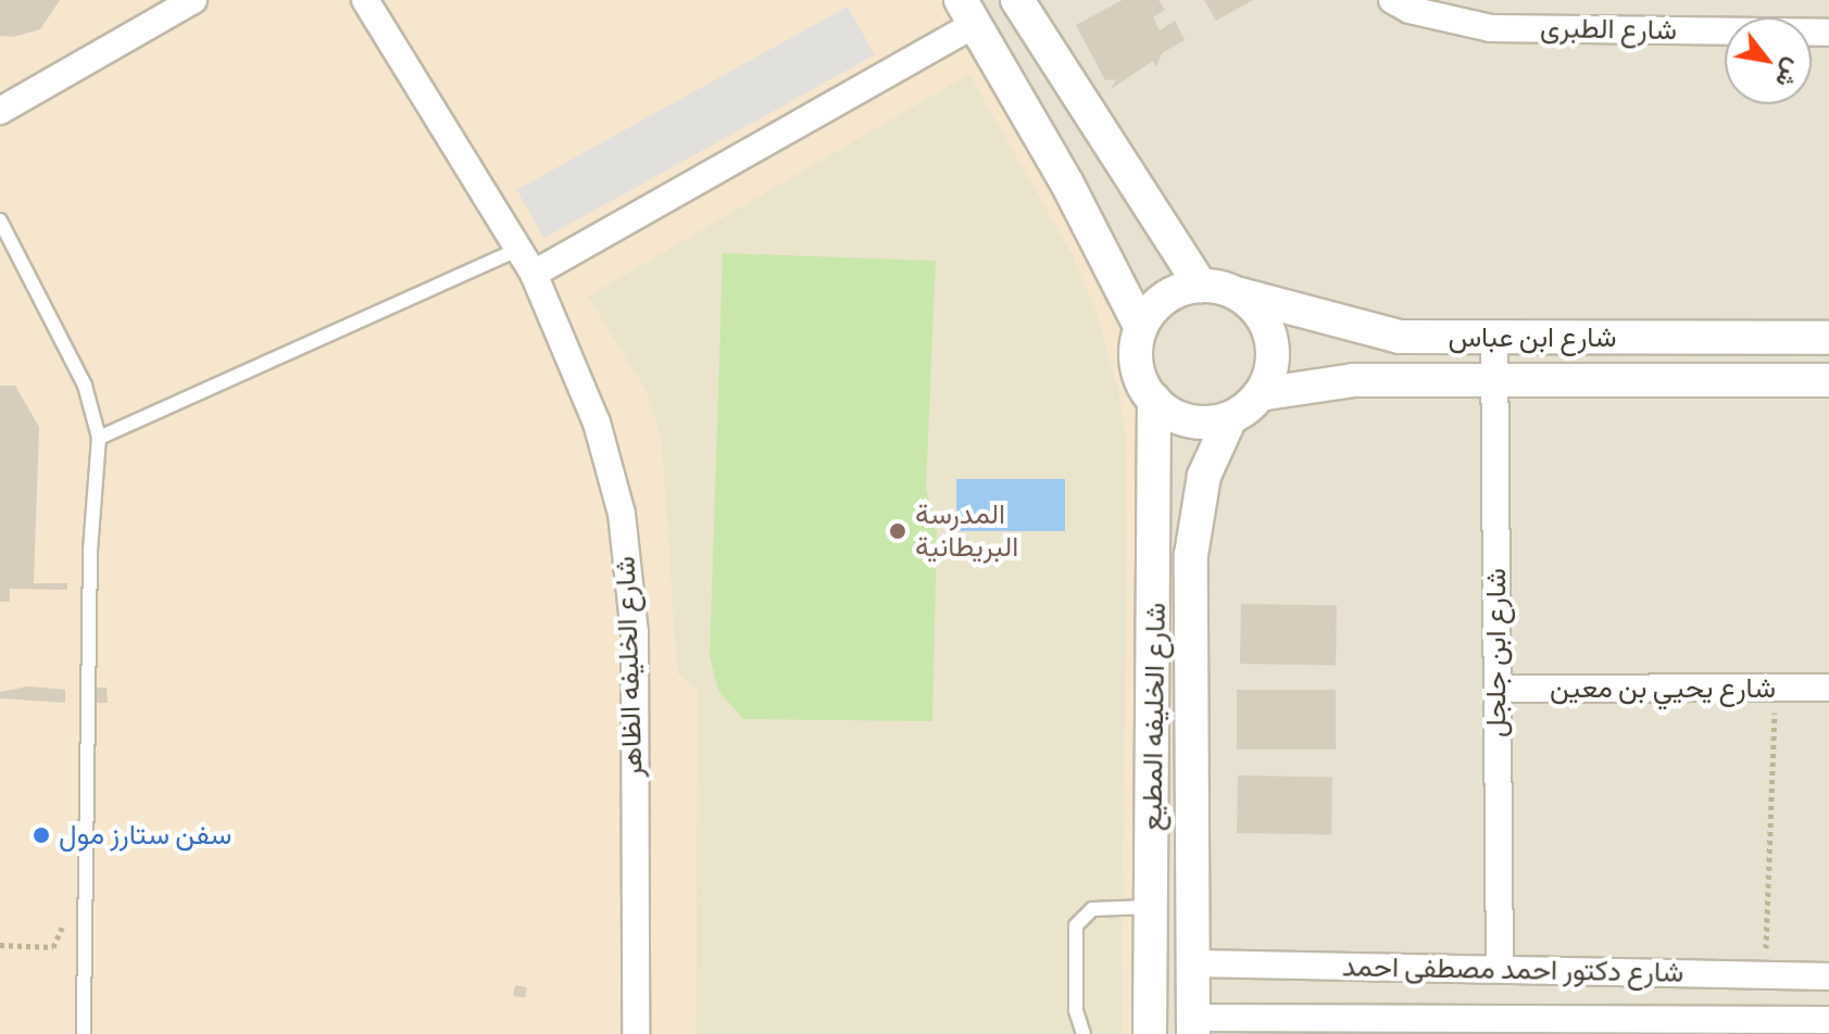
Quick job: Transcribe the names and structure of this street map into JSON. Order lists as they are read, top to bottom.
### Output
{
  "streets": {
    "street": [
      "شارع الطبرى",
      "شارع ابن عباس",
      "شارع ابن جلجل",
      "شارع الخليفه الظاهر",
      "شارع يحيي بن معين",
      "شارع الخليفه المطيع",
      "شارع دكتور احمد مصطفى احمد"
    ]
  },
  "crossings": [
    ["شارع ابن عباس", "شارع ابن جلجل"],
    ["شارع ابن عباس", "شارع الخليفه المطيع"],
    ["شارع ابن جلجل", "شارع يحيي بن معين"],
    ["شارع ابن جلجل", "شارع دكتور احمد مصطفى احمد"],
    ["شارع الخليفه المطيع", "شارع دكتور احمد مصطفى احمد"]
  ],
  "places": ["المدرسة البريطانية", "سفن ستارز مول"],
  "north": "bottom right"
}
